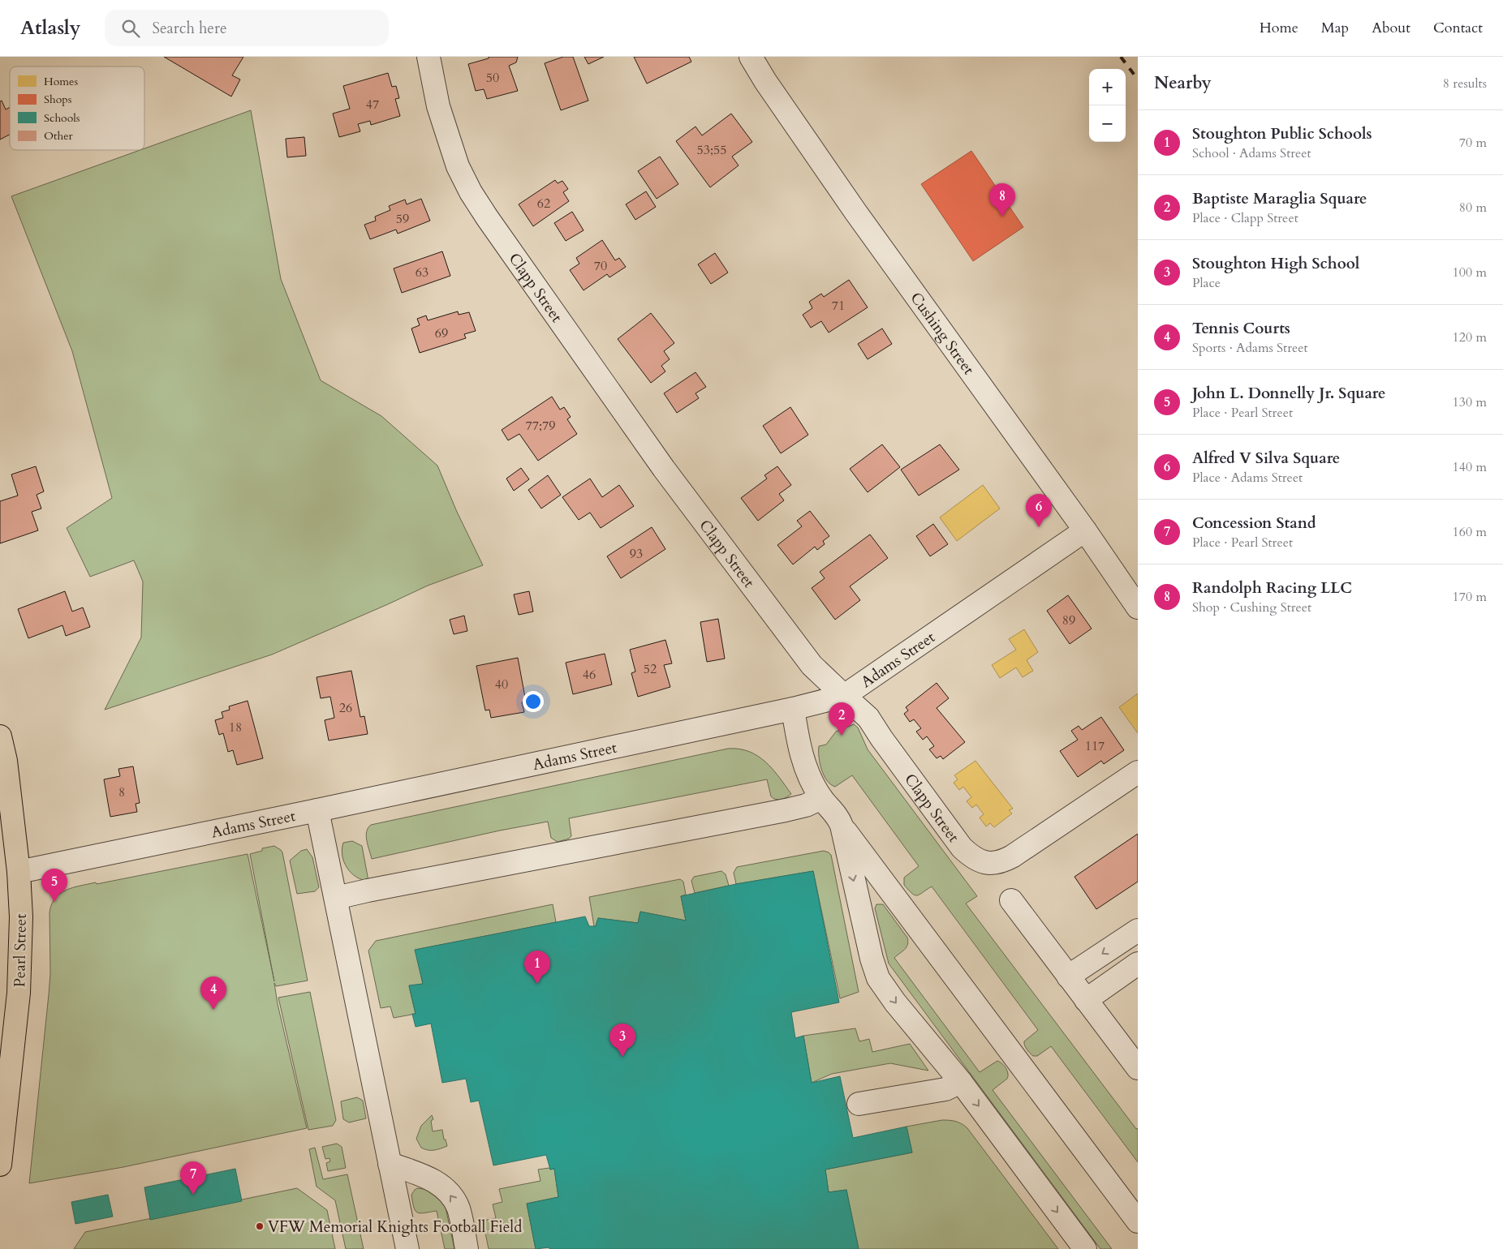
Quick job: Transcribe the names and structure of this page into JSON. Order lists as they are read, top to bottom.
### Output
{
  "streets": {
    "main road": ["Pearl Street"],
    "street": ["Clapp Street", "Cushing Street", "Adams Street"]
  },
  "crossings": [
    ["Clapp Street", "Adams Street"],
    ["Cushing Street", "Adams Street"],
    ["Adams Street", "Pearl Street"]
  ],
  "places": ["VFW Memorial Knights Football Field"],
  "house_numbers": [
    "50",
    "47",
    "53;55",
    "62",
    "59",
    "70",
    "63",
    "71",
    "69",
    "77;79",
    "93",
    "89",
    "52",
    "46",
    "40",
    "26",
    "18",
    "117",
    "8"
  ],
  "legend": [
    "Homes",
    "Shops",
    "Schools",
    "Other"
  ],
  "page": {
    "header": "Atlasly",
    "search": "Search here",
    "nav": [
      "Home",
      "Map",
      "About",
      "Contact"
    ],
    "heading": ["Nearby", "8 results"],
    "map_buttons": ["+", "−"],
    "list": [
      {
        "mark": "1",
        "name": "Stoughton Public Schools",
        "note": "School · Adams Street",
        "value": "70 m"
      },
      {
        "mark": "2",
        "name": "Baptiste Maraglia Square",
        "note": "Place · Clapp Street",
        "value": "80 m"
      },
      {
        "mark": "3",
        "name": "Stoughton High School",
        "note": "Place",
        "value": "100 m"
      },
      {
        "mark": "4",
        "name": "Tennis Courts",
        "note": "Sports · Adams Street",
        "value": "120 m"
      },
      {
        "mark": "5",
        "name": "John L. Donnelly Jr. Square",
        "note": "Place · Pearl Street",
        "value": "130 m"
      },
      {
        "mark": "6",
        "name": "Alfred V Silva Square",
        "note": "Place · Adams Street",
        "value": "140 m"
      },
      {
        "mark": "7",
        "name": "Concession Stand",
        "note": "Place · Pearl Street",
        "value": "160 m"
      },
      {
        "mark": "8",
        "name": "Randolph Racing LLC",
        "note": "Shop · Cushing Street",
        "value": "170 m"
      }
    ],
    "pins": [
      "8",
      "6",
      "2",
      "5",
      "1",
      "4",
      "3",
      "7"
    ]
  }
}
